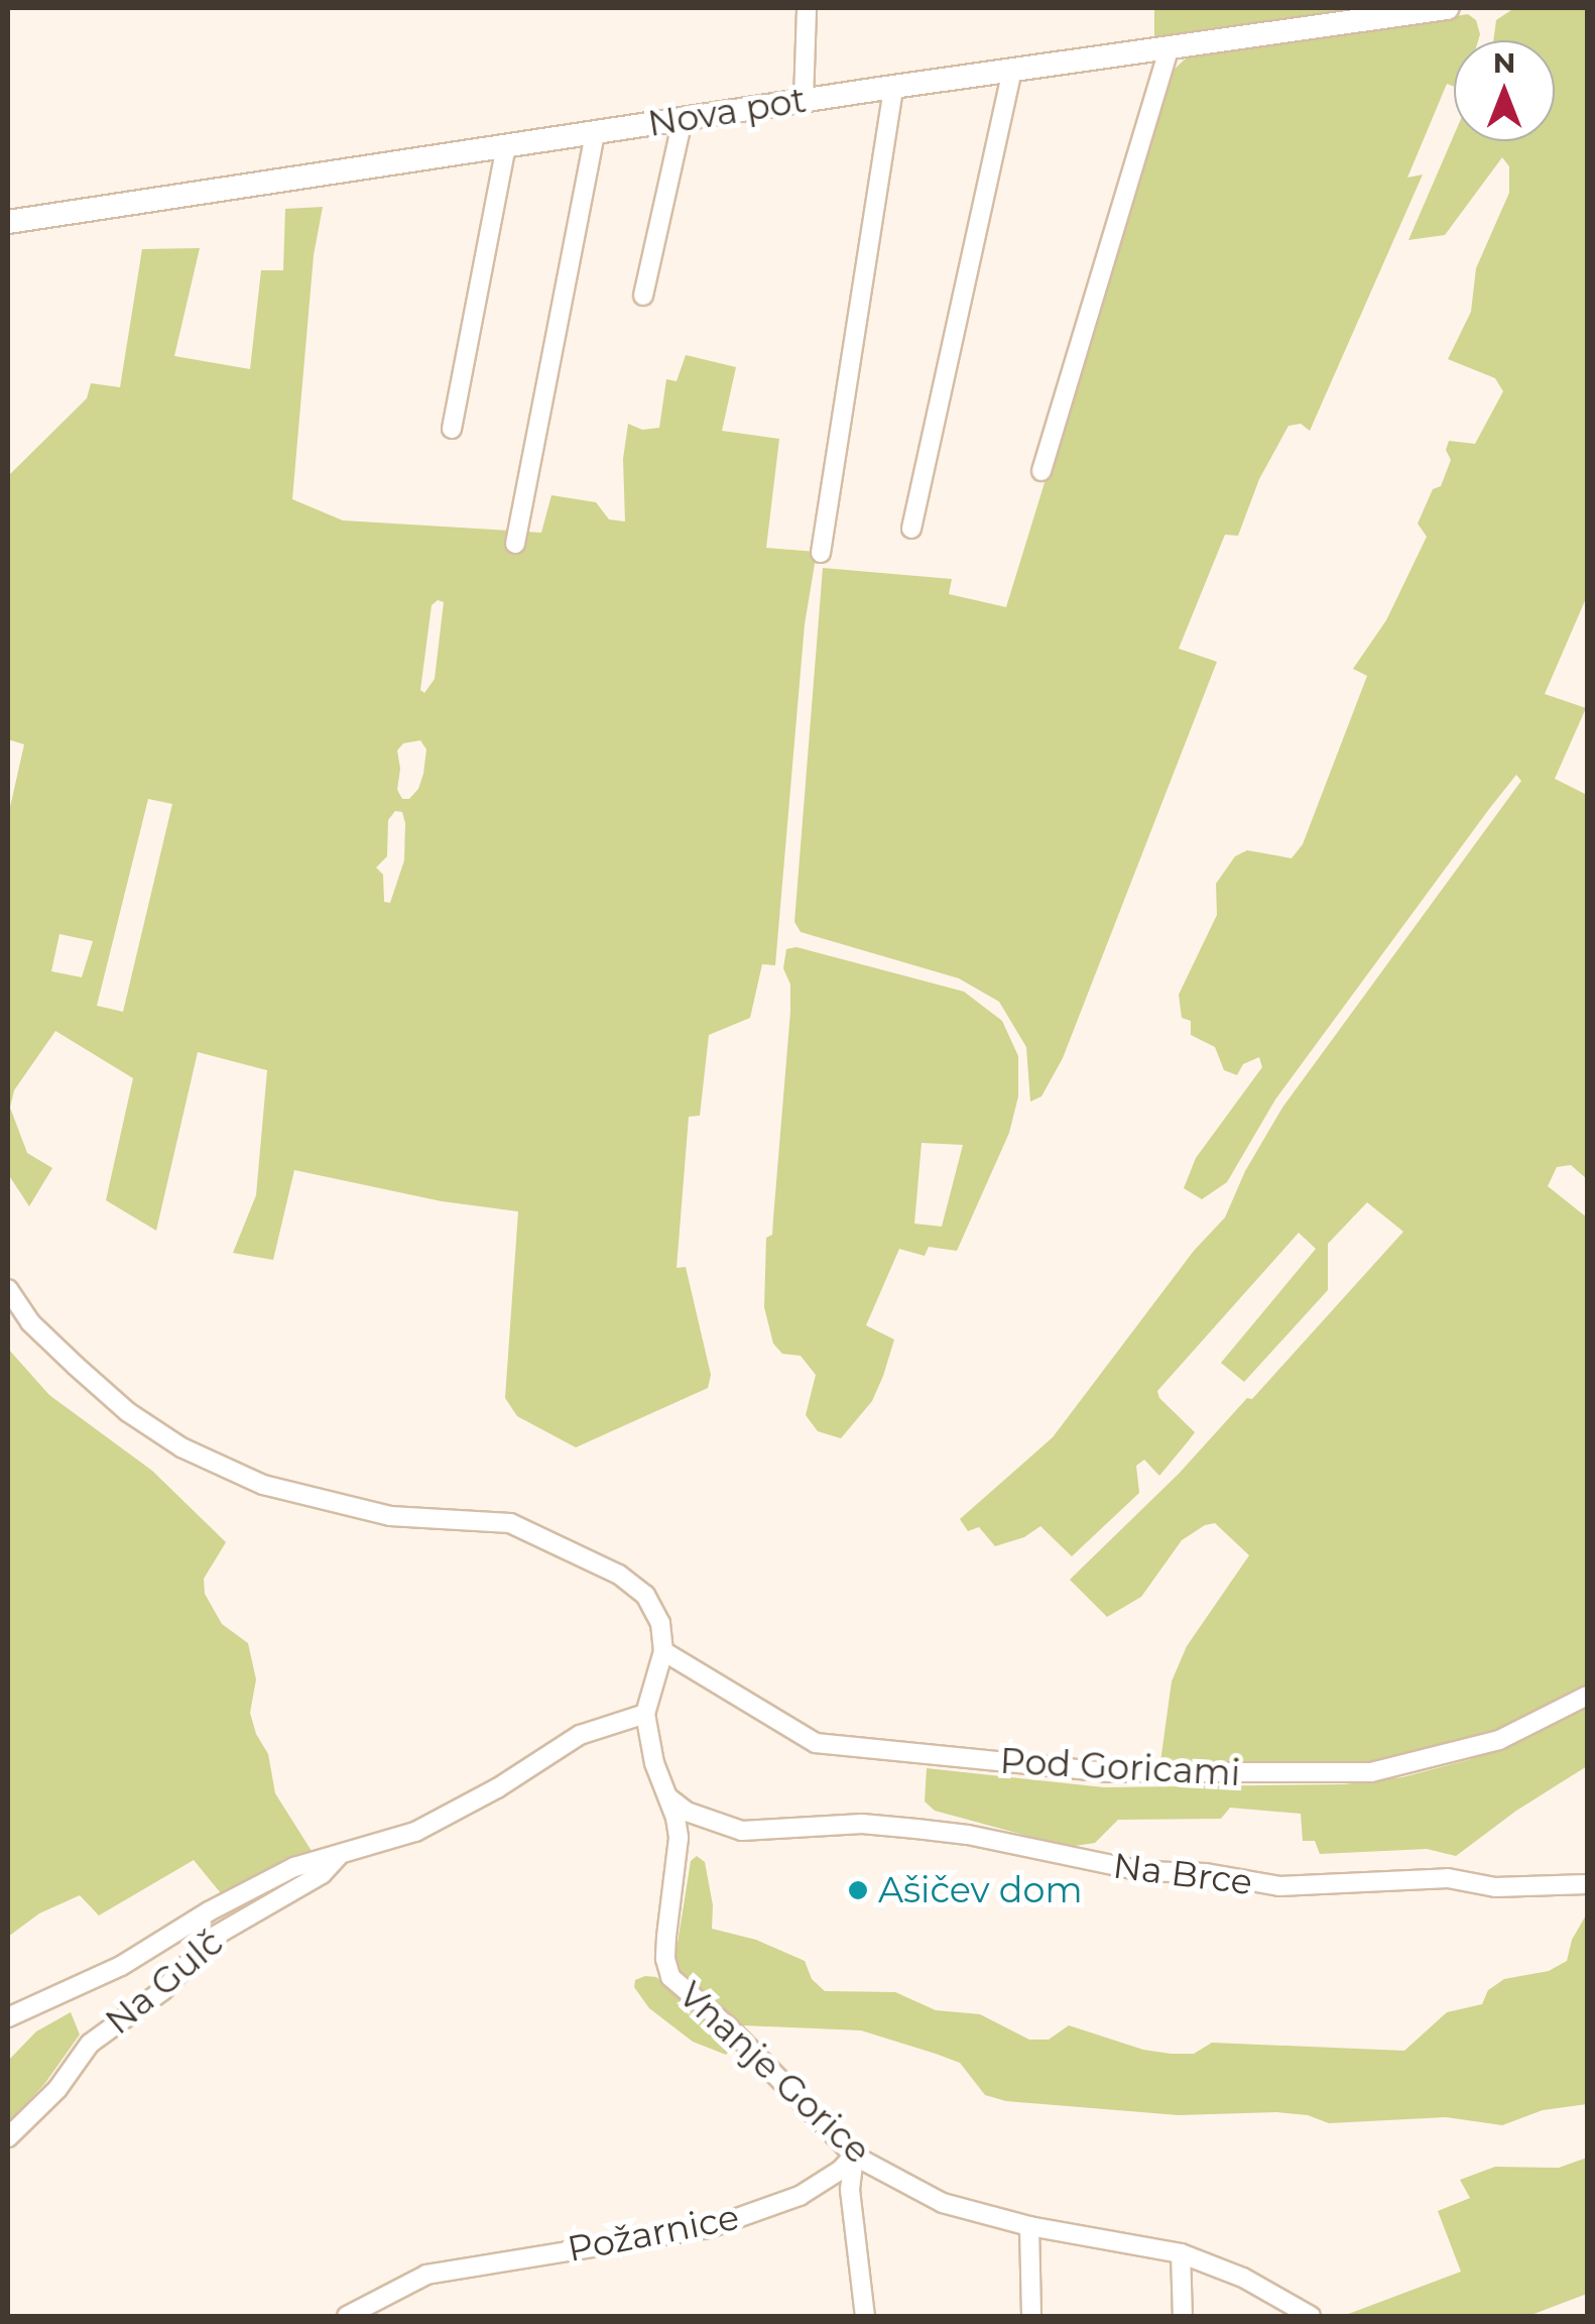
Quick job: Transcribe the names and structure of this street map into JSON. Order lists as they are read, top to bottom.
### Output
{
  "streets": {
    "street": [
      "Nova pot",
      "Pod Goricami",
      "Na Brce",
      "Na Gulč",
      "Vnanje Gorice",
      "Požarnice"
    ]
  },
  "crossings": [
    ["Pod Goricami", "Vnanje Gorice"],
    ["Na Brce", "Vnanje Gorice"],
    ["Na Gulč", "Vnanje Gorice"],
    ["Vnanje Gorice", "Požarnice"]
  ],
  "places": ["Ašičev dom"],
  "north": "top"
}
